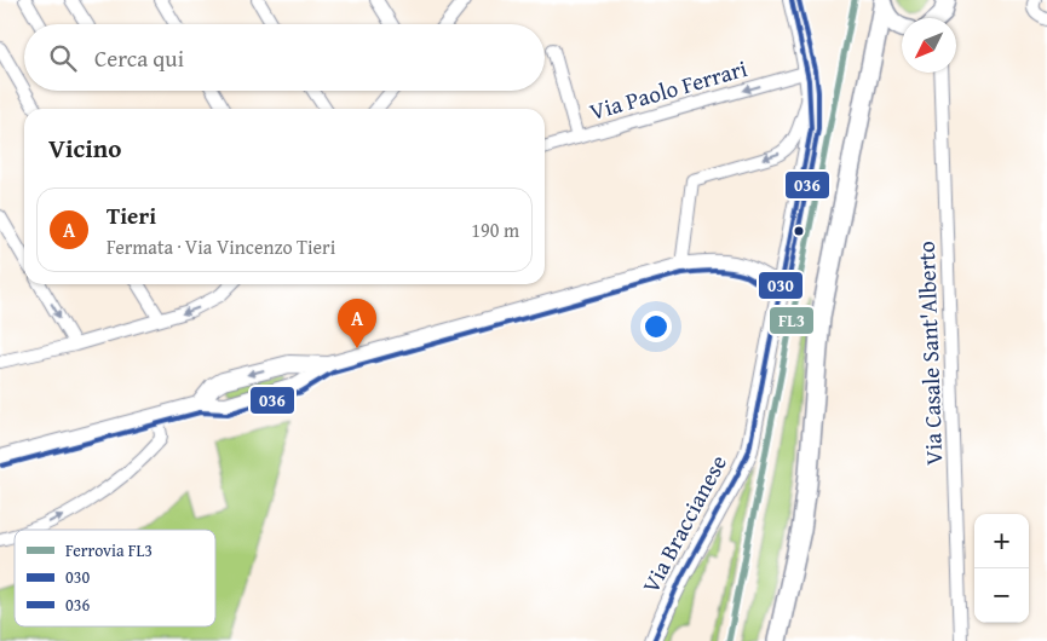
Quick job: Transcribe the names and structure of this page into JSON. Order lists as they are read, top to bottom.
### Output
{
  "streets": {
    "street": ["Via Paolo Ferrari", "Via Casale Sant'Alberto", "Via Braccianese"]
  },
  "crossings": [
    ["Via Paolo Ferrari", "Via Braccianese"]
  ],
  "one_way": ["Via Paolo Ferrari"],
  "lines": ["rail line FL3", "transit line 030", "transit line 036"],
  "legend": ["Ferrovia FL3", "030", "036"],
  "north": "bottom left",
  "page": {
    "search": "Cerca qui",
    "heading": "Vicino",
    "list": [
      {
        "mark": "A",
        "name": "Tieri",
        "note": "Fermata · Via Vincenzo Tieri",
        "value": "190 m"
      }
    ],
    "pins": "A",
    "map_buttons": ["+", "−"]
  }
}
